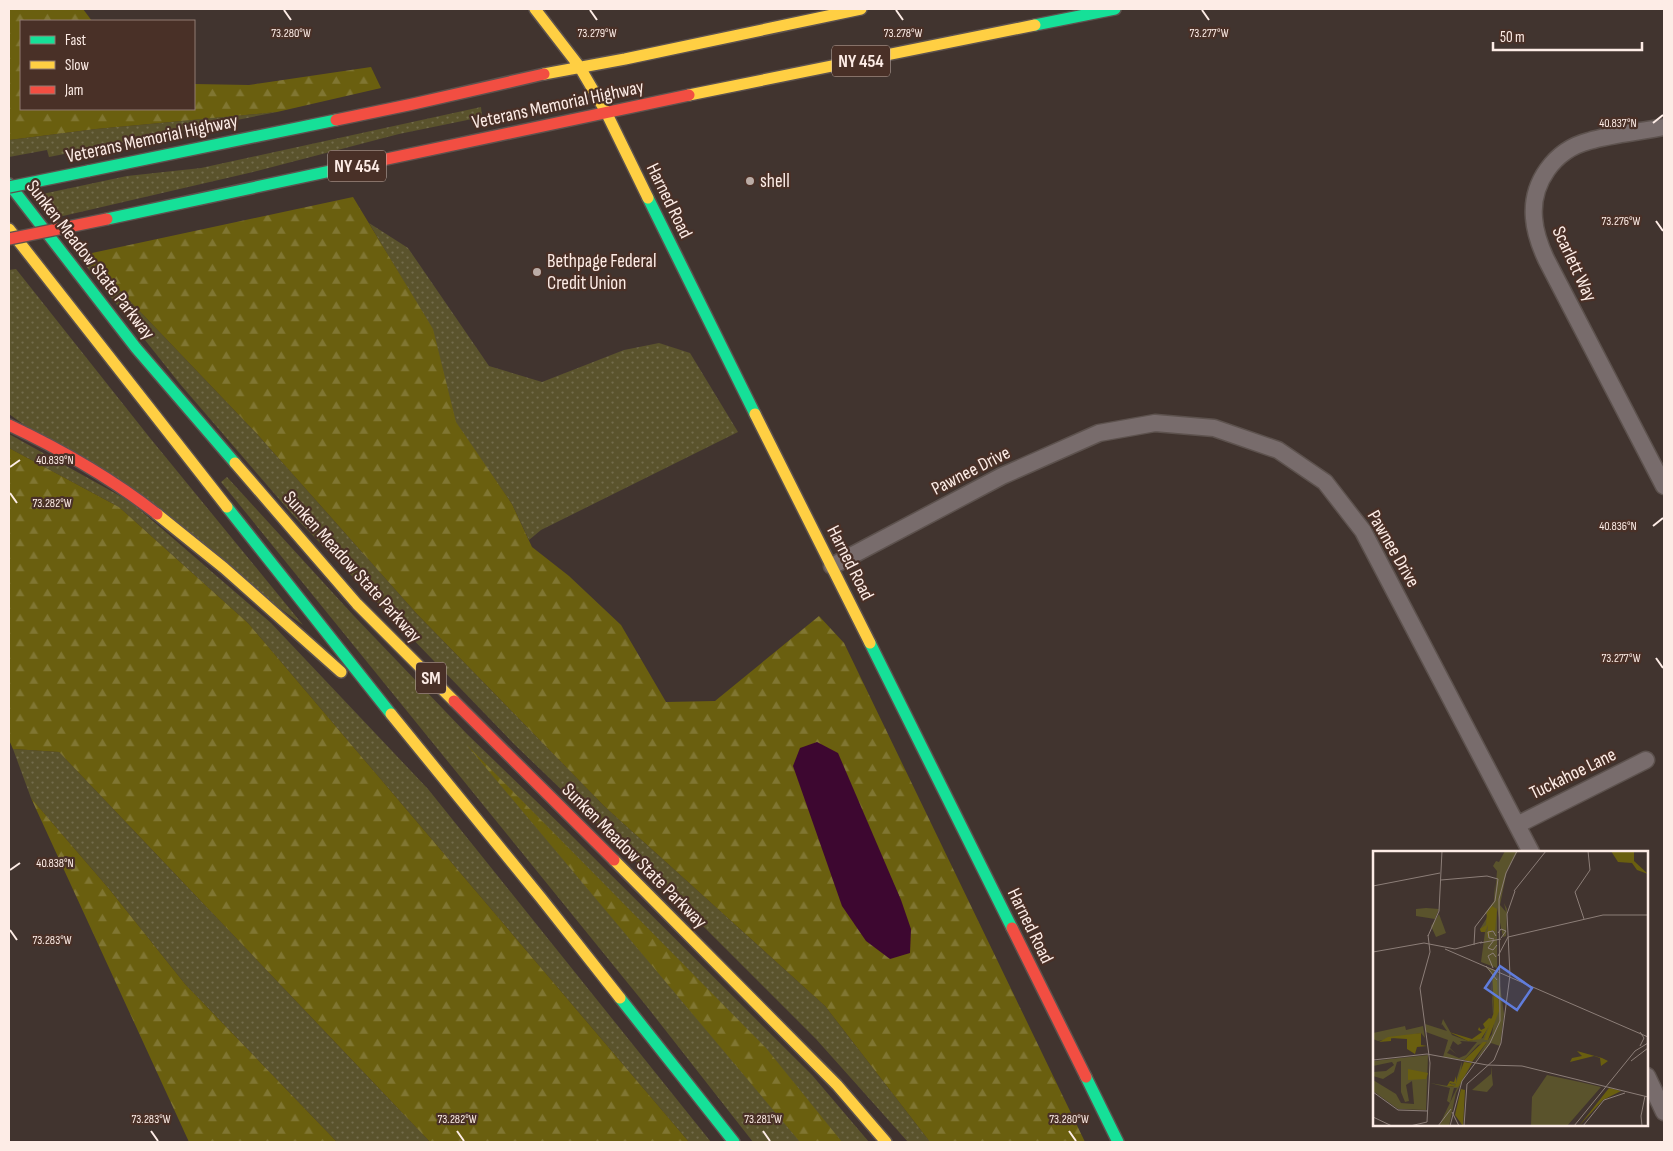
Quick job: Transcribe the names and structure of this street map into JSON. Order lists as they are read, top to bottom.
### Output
{
  "streets": {
    "main road": [
      "NY 454",
      "Veterans Memorial Highway",
      "Harned Road",
      "Sunken Meadow State Parkway",
      "SM"
    ],
    "street": ["Scarlett Way", "Pawnee Drive", "Tuckahoe Lane"]
  },
  "crossings": [
    ["Veterans Memorial Highway", "Harned Road"],
    ["Veterans Memorial Highway", "Sunken Meadow State Parkway"],
    ["Harned Road", "Pawnee Drive"],
    ["Pawnee Drive", "Tuckahoe Lane"]
  ],
  "places": ["shell", "Bethpage Federal Credit Union"],
  "legend": ["Fast", "Slow", "Jam"],
  "scale_bar": "50 m",
  "coordinates": [
    "73.280°W",
    "73.279°W",
    "73.278°W",
    "73.277°W",
    "40.837°N",
    "73.276°W",
    "40.839°N",
    "73.282°W",
    "40.836°N",
    "40.838°N",
    "73.283°W",
    "73.281°W"
  ]
}
